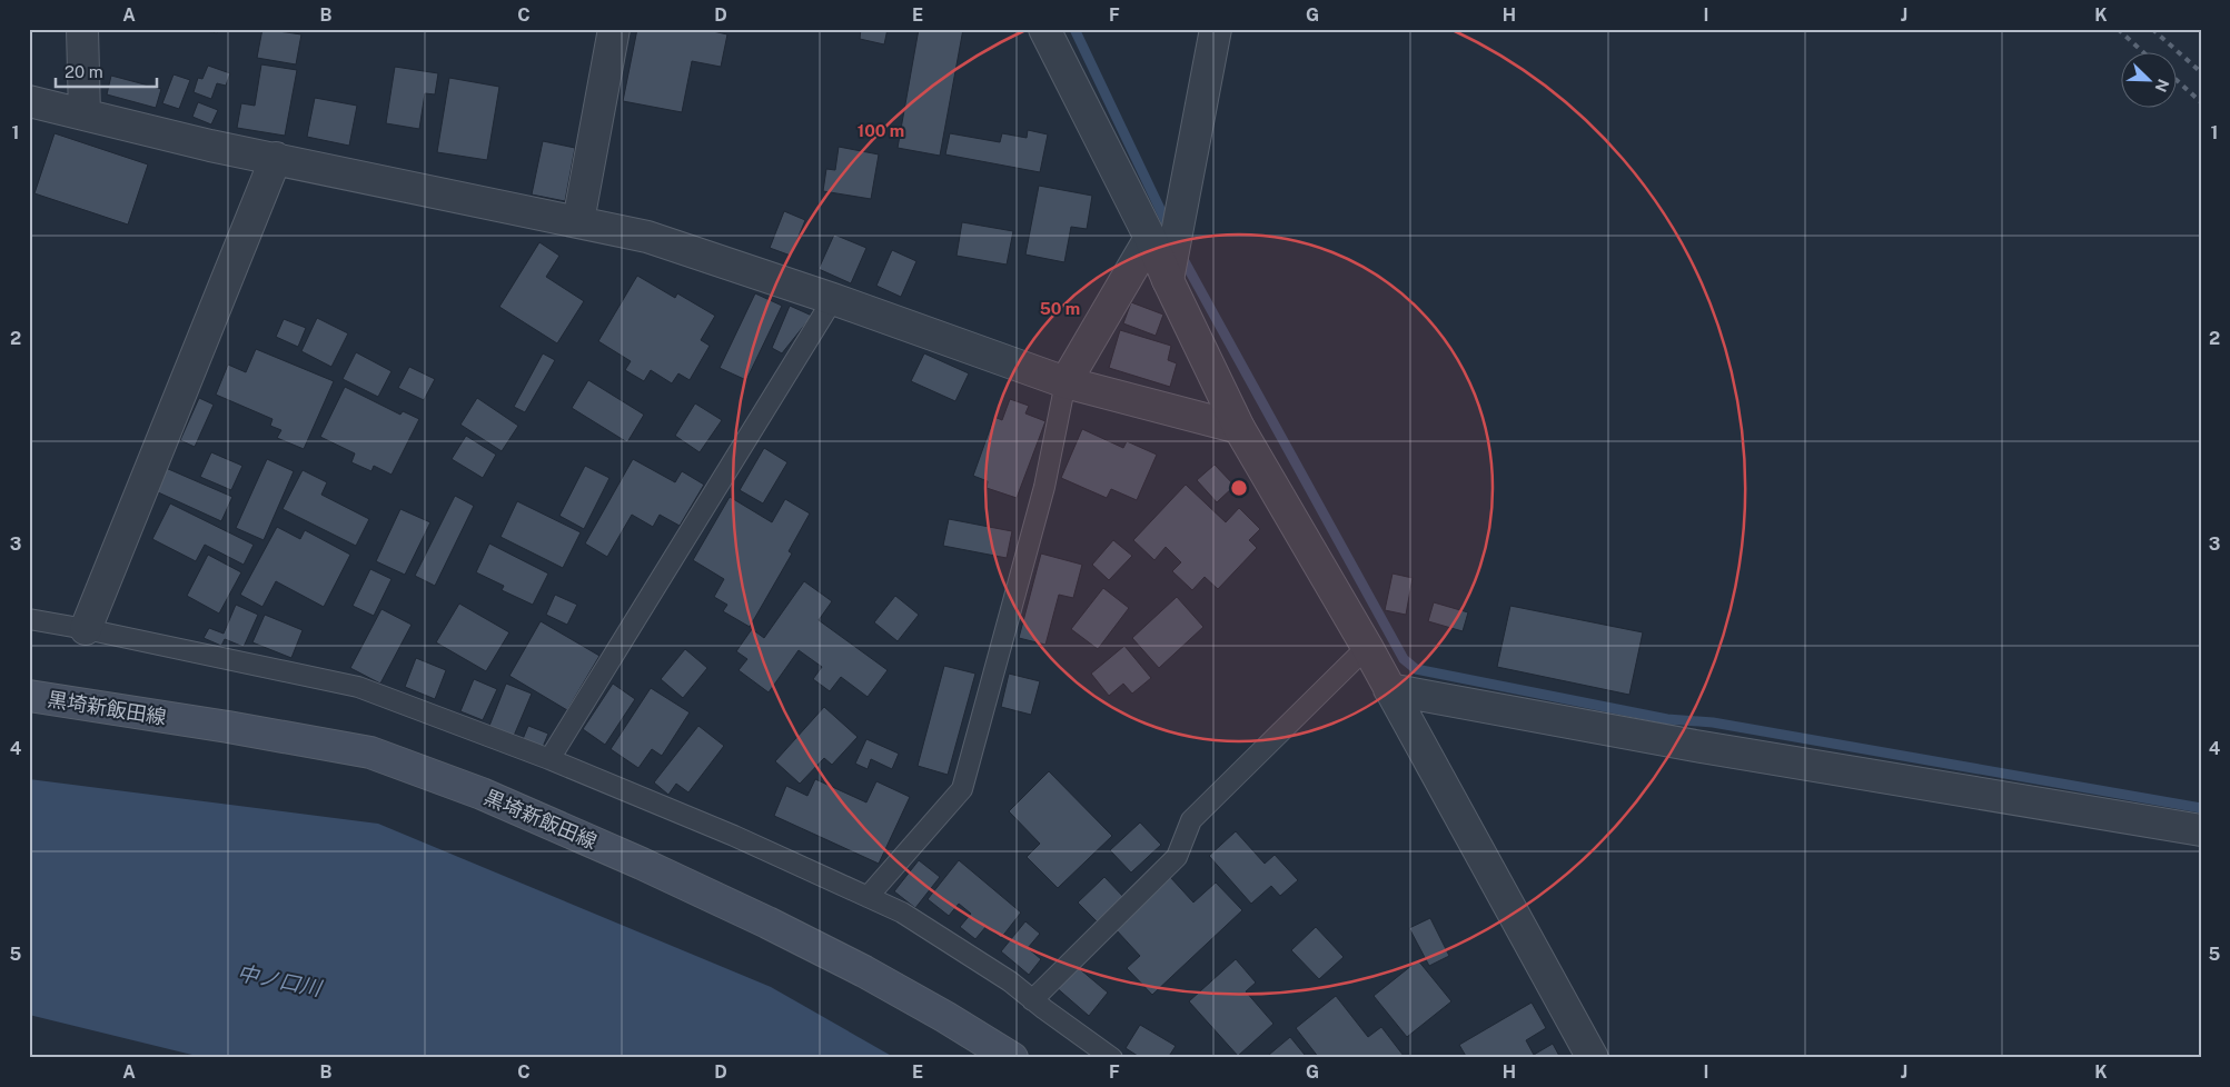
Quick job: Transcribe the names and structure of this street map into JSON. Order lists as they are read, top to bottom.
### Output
{
  "streets": {
    "main road": ["黒埼新飯田線"]
  },
  "water": ["中ノ口川"],
  "scale_bar": "20 m",
  "north": "bottom right",
  "grid": {
    "columns": [
      "A",
      "B",
      "C",
      "D",
      "E",
      "F",
      "G",
      "H",
      "I",
      "J",
      "K"
    ],
    "rows": [
      "1",
      "2",
      "3",
      "4",
      "5"
    ]
  },
  "rings": ["100 m", "50 m"]
}
